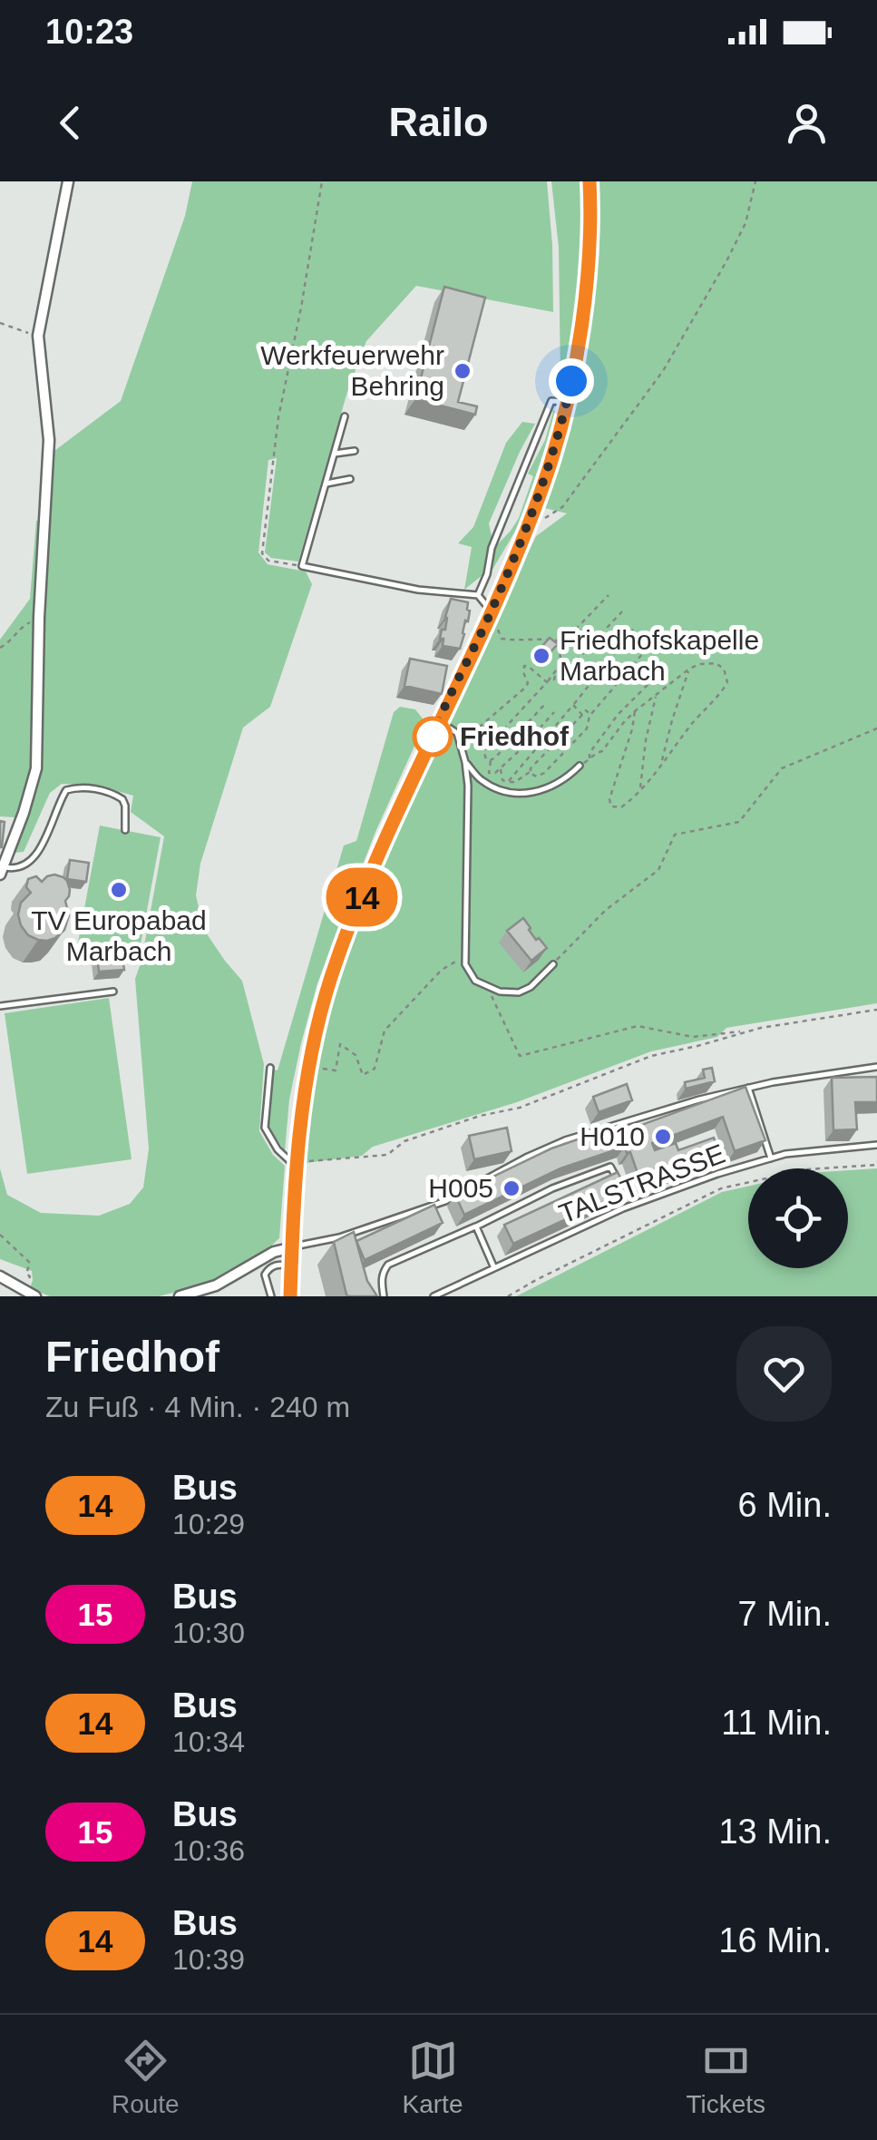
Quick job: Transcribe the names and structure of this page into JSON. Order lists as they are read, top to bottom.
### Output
{
  "streets": {
    "lane": ["TALSTRASSE"]
  },
  "places": [
    "Werkfeuerwehr Behring",
    "Friedhofskapelle Marbach",
    "Friedhof",
    "TV Europabad Marbach",
    "H010",
    "H005"
  ],
  "lines": ["bus line 14"],
  "page": {
    "status": "10:23",
    "header": "Railo",
    "on_map": "14",
    "heading": ["Friedhof", "Zu Fuß · 4 Min. · 240 m"],
    "list": [
      {
        "mark": "14",
        "name": "Bus",
        "note": "10:29",
        "value": "6 Min."
      },
      {
        "mark": "15",
        "name": "Bus",
        "note": "10:30",
        "value": "7 Min."
      },
      {
        "mark": "14",
        "name": "Bus",
        "note": "10:34",
        "value": "11 Min."
      },
      {
        "mark": "15",
        "name": "Bus",
        "note": "10:36",
        "value": "13 Min."
      },
      {
        "mark": "14",
        "name": "Bus",
        "note": "10:39",
        "value": "16 Min."
      }
    ],
    "tabs": ["Route", "Karte", "Tickets"]
  }
}
